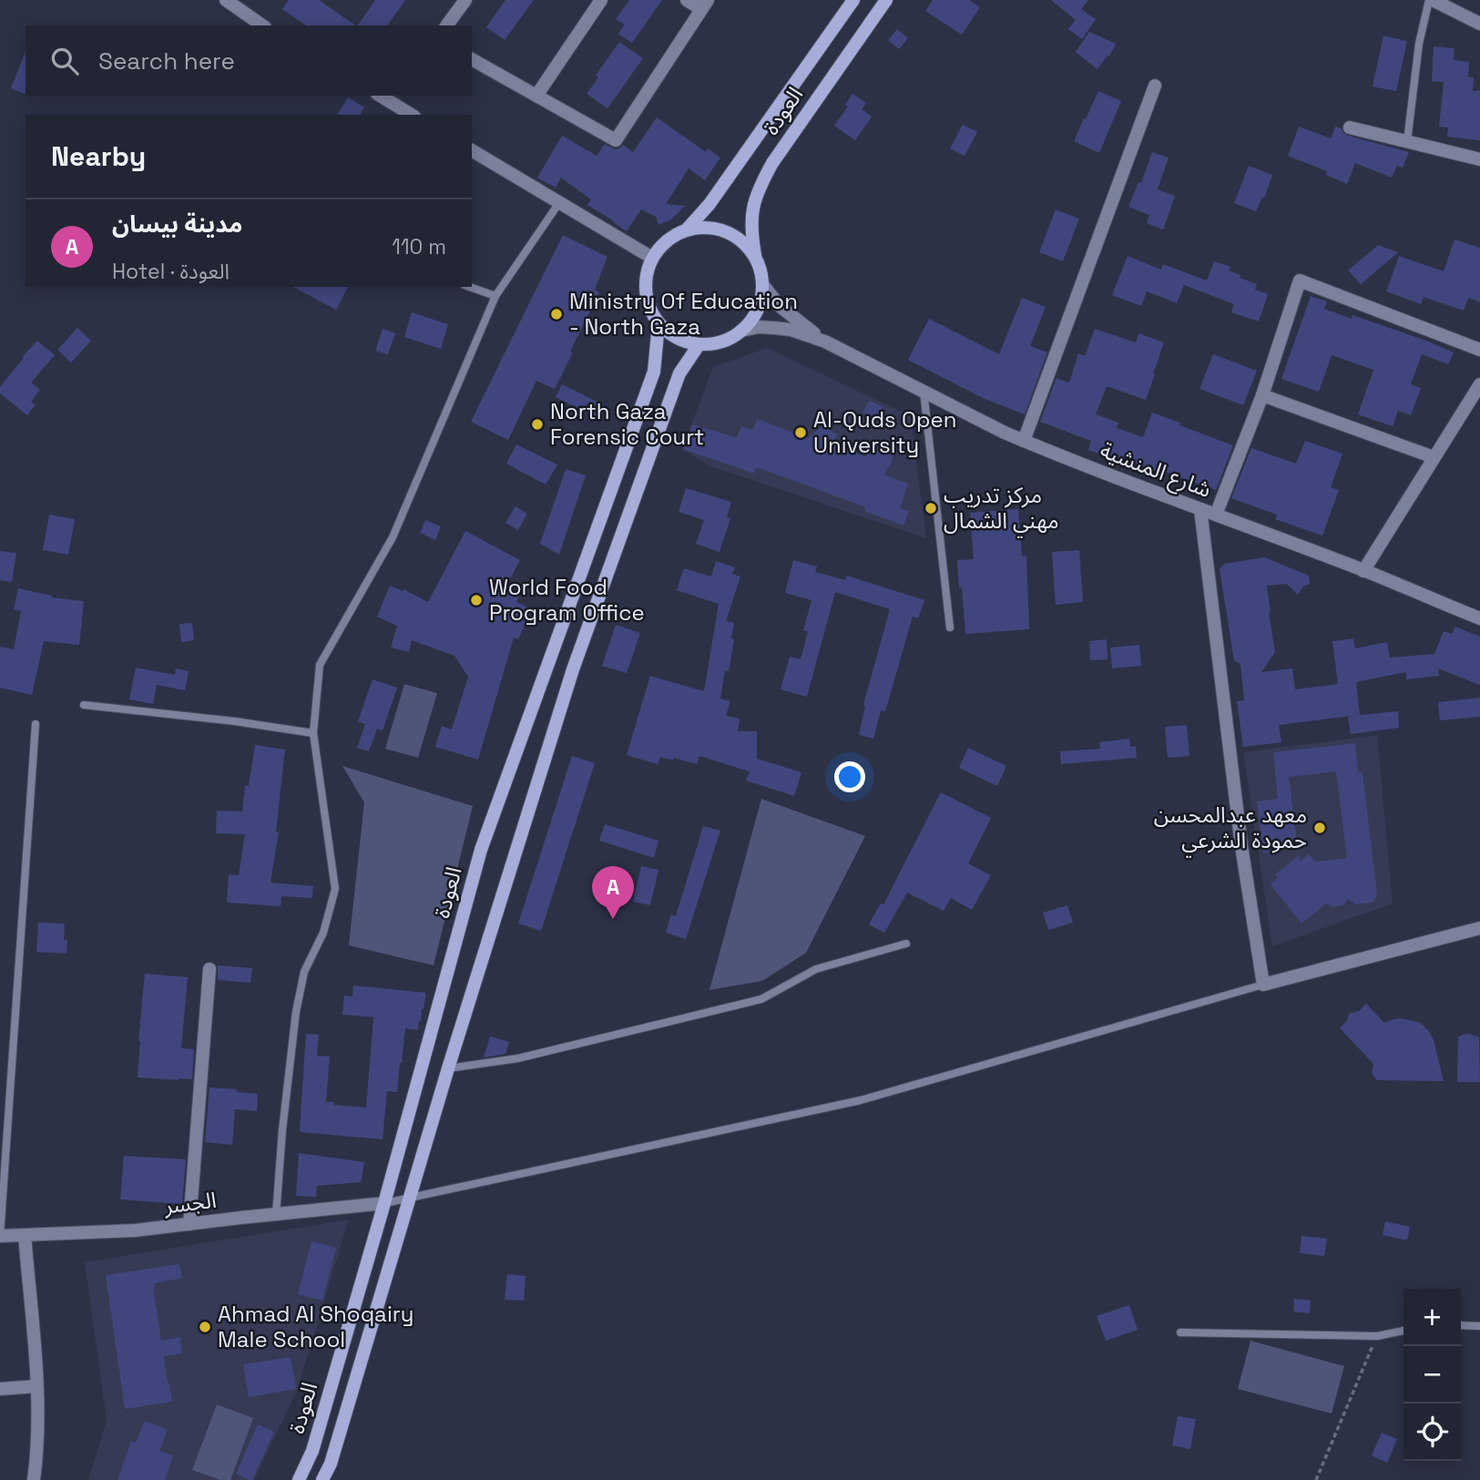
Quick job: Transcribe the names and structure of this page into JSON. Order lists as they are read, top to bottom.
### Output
{
  "streets": {
    "main road": ["العودة"],
    "street": ["شارع المنشية", "الجسر"]
  },
  "crossings": [
    ["العودة", "شارع المنشية"],
    ["العودة", "الجسر"]
  ],
  "places": [
    "Ministry Of Education - North Gaza",
    "North Gaza Forensic Court",
    "Al-Quds Open University",
    "مركز تدريب مهني الشمال",
    "World Food Program Office",
    "معهد عبدالمحسن حمودة الشرعي",
    "Ahmad Al Shoqairy Male School"
  ],
  "page": {
    "search": "Search here",
    "heading": "Nearby",
    "list": [
      {
        "mark": "A",
        "name": "مدينة بيسان",
        "note": "Hotel · العودة",
        "value": "110 m"
      }
    ],
    "pins": "A",
    "map_buttons": ["+", "−"]
  }
}
